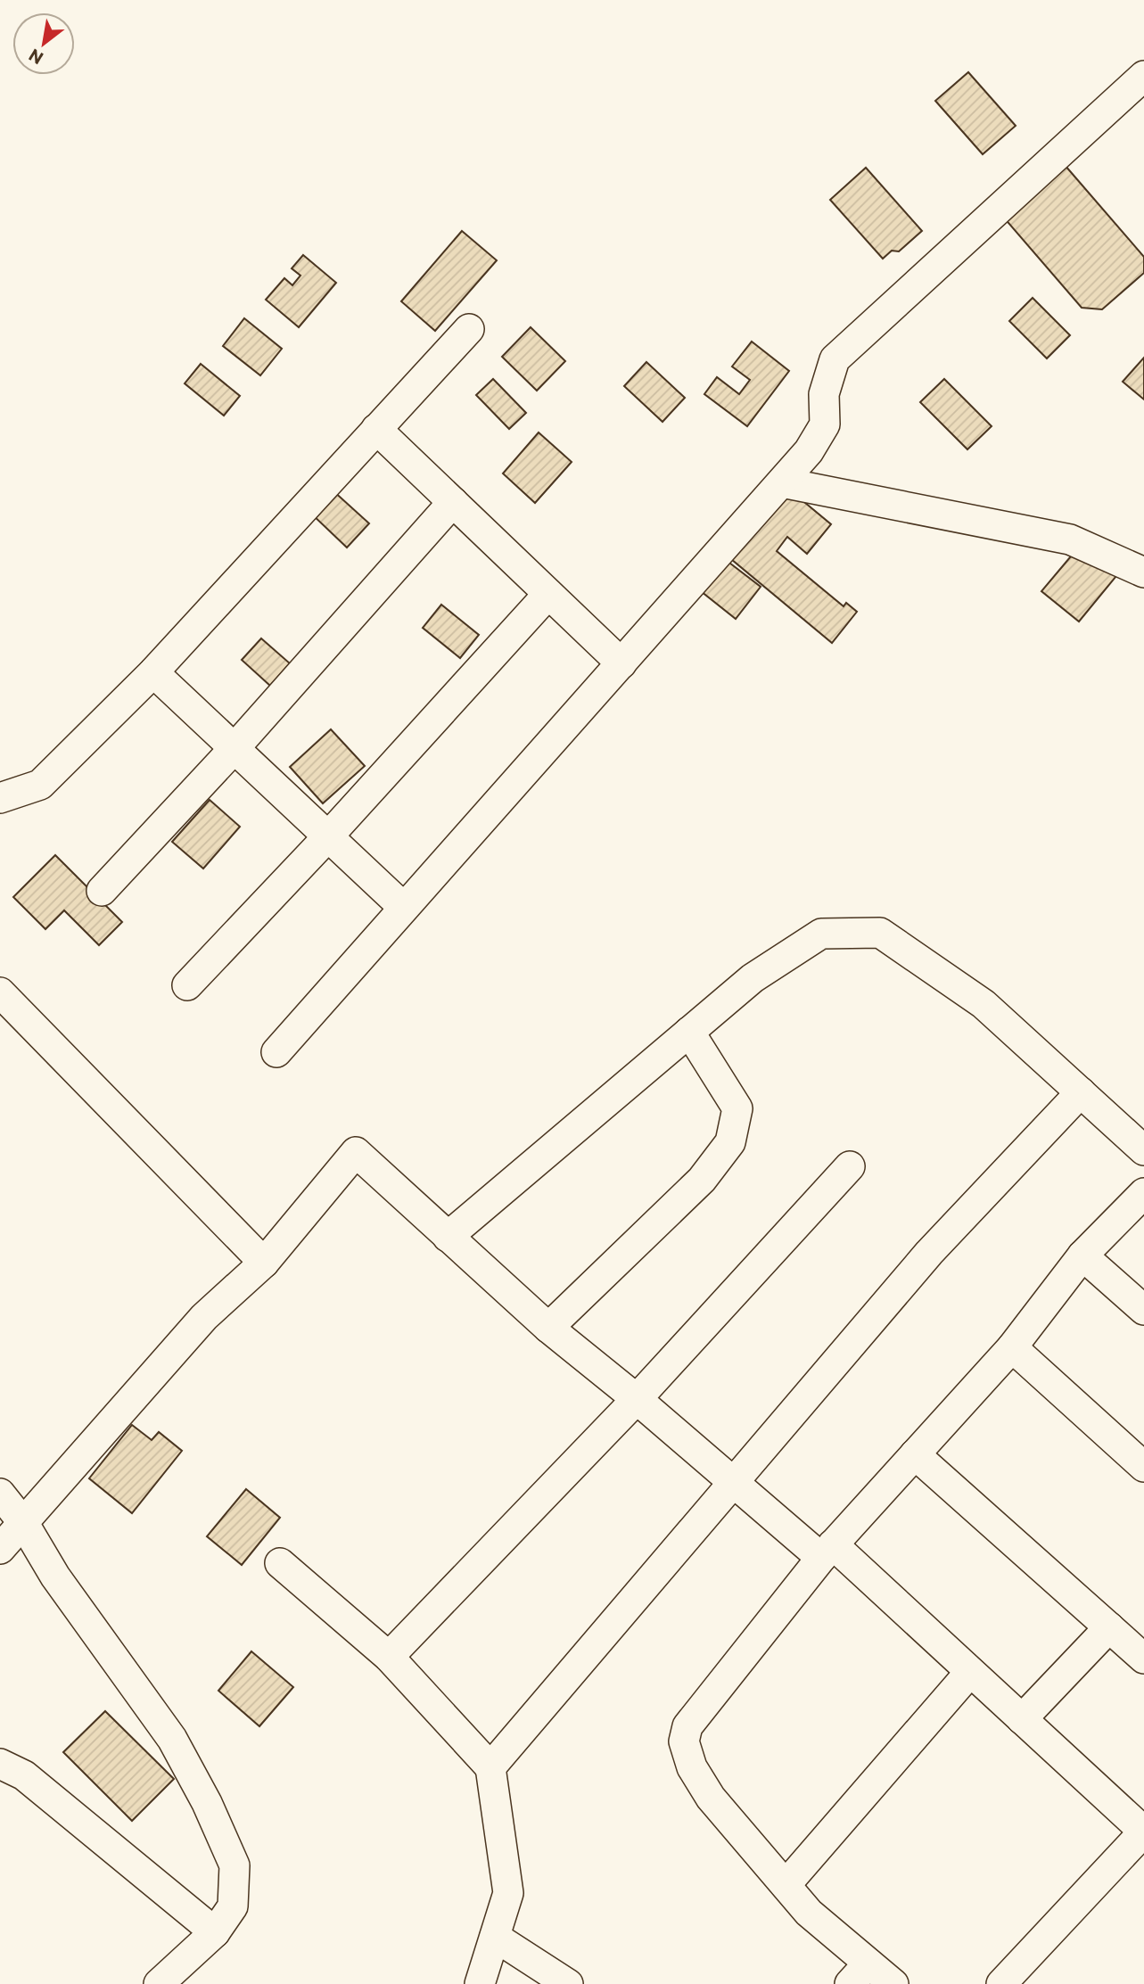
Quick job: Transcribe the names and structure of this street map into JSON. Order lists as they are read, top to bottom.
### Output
{
  "north": "bottom left"
}
